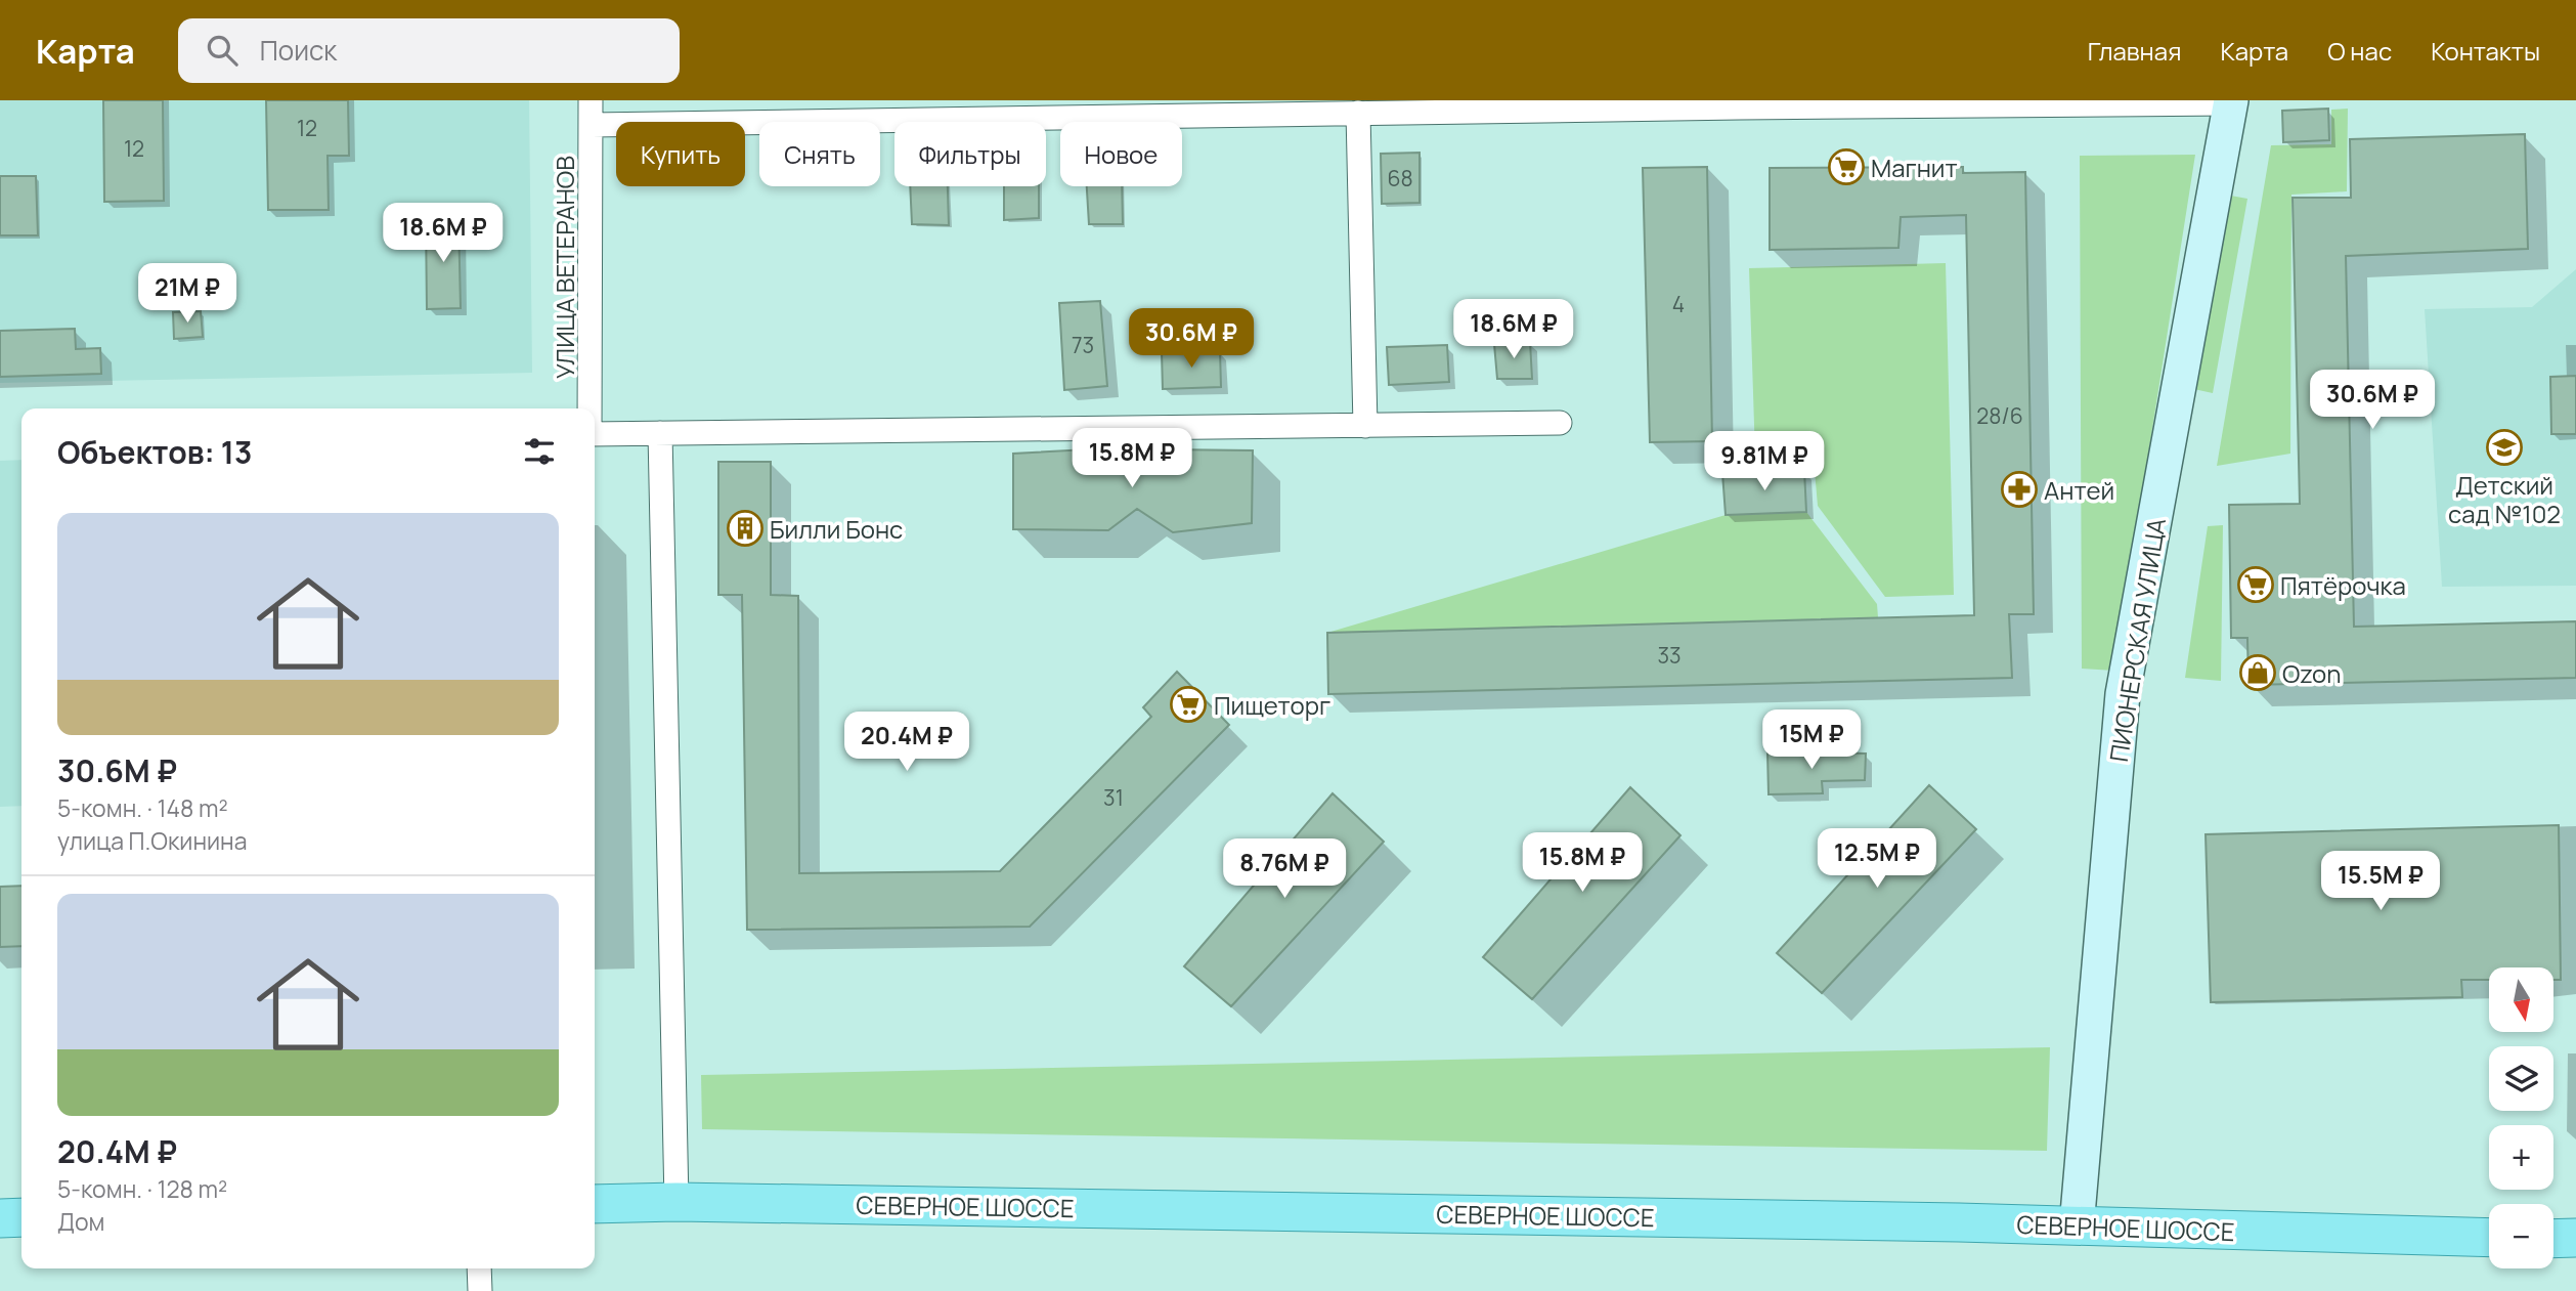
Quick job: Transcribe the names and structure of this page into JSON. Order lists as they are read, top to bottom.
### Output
{
  "streets": {
    "main road": ["СЕВЕРНОЕ ШОССЕ"],
    "street": ["УЛИЦА ВЕТЕРАНОВ", "ПИОНЕРСКАЯ УЛИЦА"]
  },
  "crossings": [
    ["ПИОНЕРСКАЯ УЛИЦА", "СЕВЕРНОЕ ШОССЕ"]
  ],
  "places": {
    "supermarket": ["Магнит", "Пятёрочка", "Пищеторг"],
    "school or university": ["Детский сад №102"],
    "pharmacy": ["Антей"],
    "building": ["Билли Бонс"],
    "shop": ["Ozon"]
  },
  "house_numbers": [
    "12",
    "12",
    "68",
    "4",
    "73",
    "28/6",
    "33",
    "31"
  ],
  "north": "bottom",
  "page": {
    "header": "Карта",
    "search": "Поиск",
    "nav": [
      "Главная",
      "Карта",
      "О нас",
      "Контакты"
    ],
    "chip": [
      "Купить",
      "Снять",
      "Фильтры",
      "Новое"
    ],
    "price": [
      "18.6M ₽",
      "21M ₽",
      "18.6M ₽",
      "30.6M ₽",
      "30.6M ₽",
      "15.8M ₽",
      "9.81M ₽",
      "15M ₽",
      "20.4M ₽",
      "12.5M ₽",
      "15.8M ₽",
      "8.76M ₽",
      "15.5M ₽"
    ],
    "heading": "Объектов: 13",
    "list": [
      {
        "name": "30.6M ₽",
        "note": "5-комн. · 148 m² · улица П.Окинина"
      },
      {
        "name": "20.4M ₽",
        "note": "5-комн. · 128 m² · Дом"
      }
    ],
    "map_buttons": ["+", "−"]
  }
}
